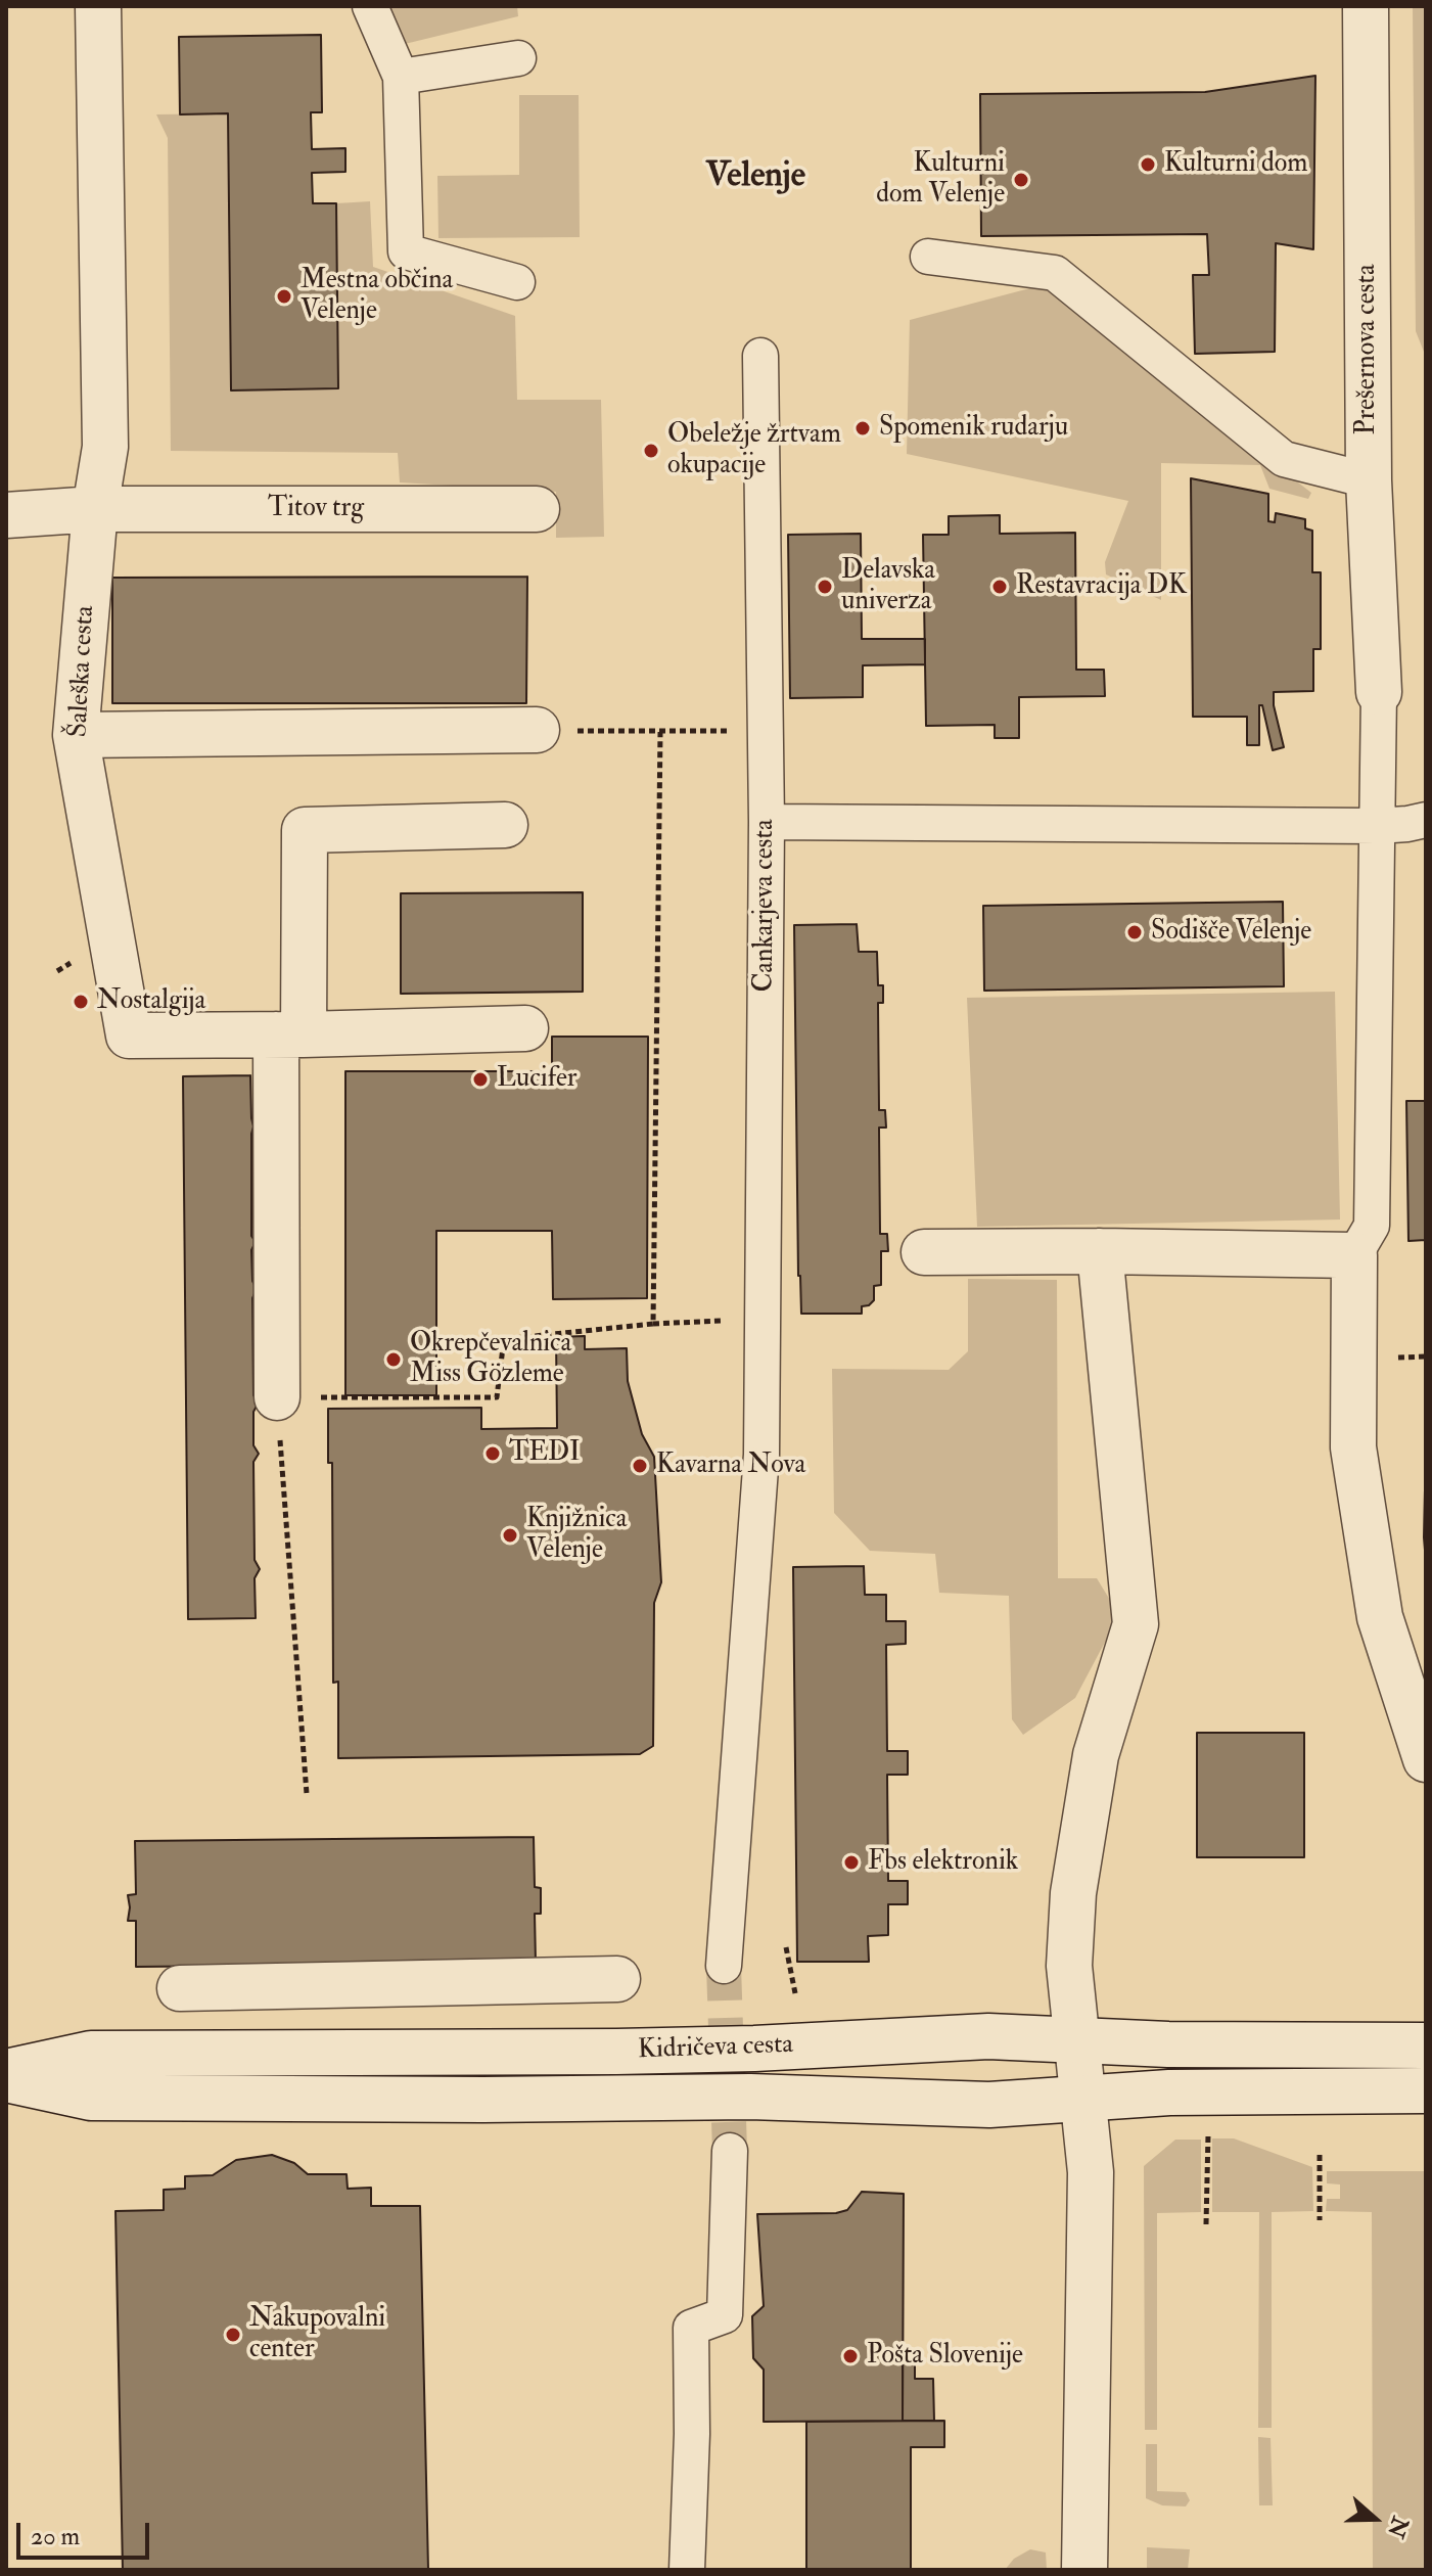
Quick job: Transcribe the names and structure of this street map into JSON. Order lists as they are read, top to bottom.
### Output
{
  "streets": {
    "street": [
      "Prešernova cesta",
      "Titov trg",
      "Šaleška cesta",
      "Cankarjeva cesta",
      "Kidričeva cesta"
    ]
  },
  "crossings": [
    ["Titov trg", "Šaleška cesta"]
  ],
  "districts": ["Velenje"],
  "places": [
    "Kulturni dom",
    "Kulturni dom Velenje",
    "Mestna občina Velenje",
    "Spomenik rudarju",
    "Obeležje žrtvam okupacije",
    "Delavska univerza",
    "Restavracija DK",
    "Sodišče Velenje",
    "Nostalgija",
    "Lucifer",
    "Okrepčevalnica Miss Gözleme",
    "TEDI",
    "Kavarna Nova",
    "Knjižnica Velenje",
    "Fbs elektronik",
    "Nakupovalni center",
    "Pošta Slovenije"
  ],
  "scale_bar": "20 m",
  "north": "right"
}
